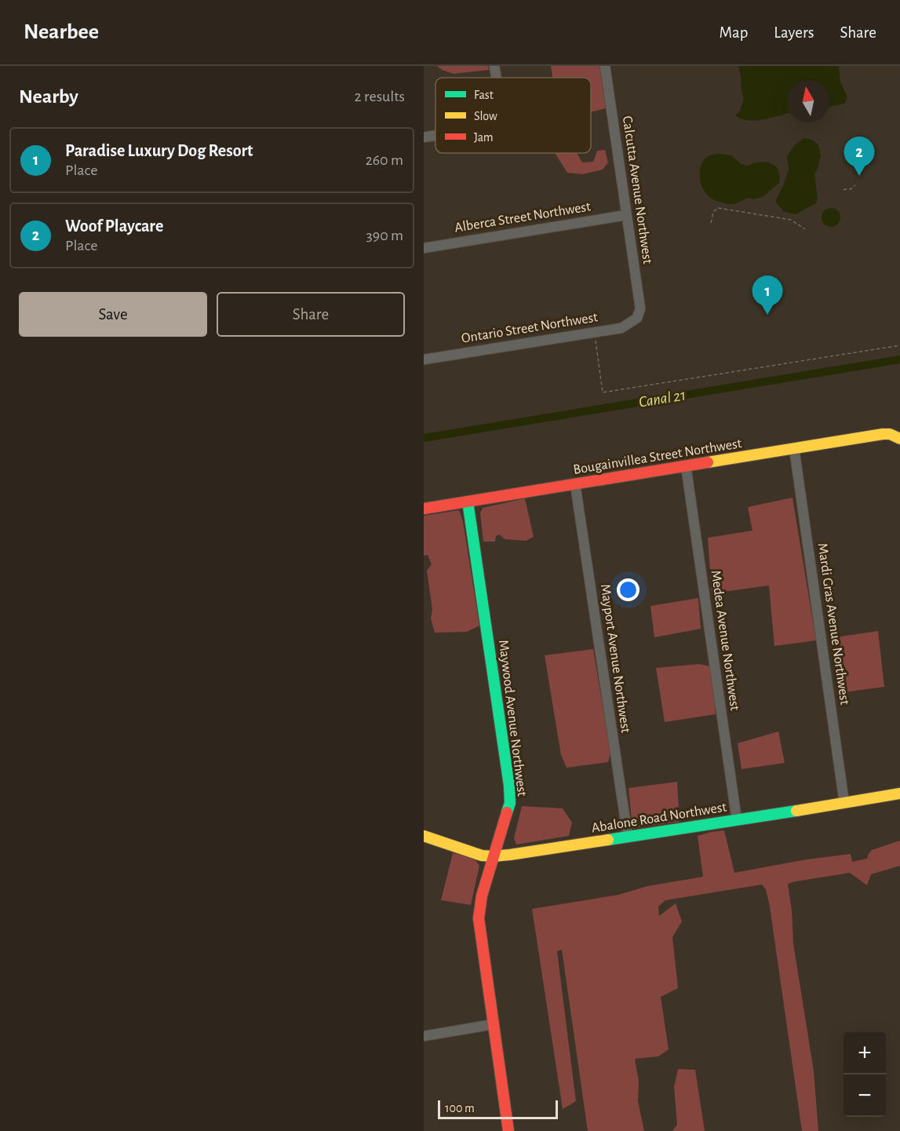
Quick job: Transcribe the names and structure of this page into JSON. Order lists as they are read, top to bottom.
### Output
{
  "streets": {
    "street": [
      "Calcutta Avenue Northwest",
      "Alberca Street Northwest",
      "Ontario Street Northwest",
      "Bougainvillea Street Northwest",
      "Mardi Gras Avenue Northwest",
      "Medea Avenue Northwest",
      "Mayport Avenue Northwest",
      "Maywood Avenue Northwest",
      "Abalone Road Northwest"
    ]
  },
  "crossings": [
    ["Calcutta Avenue Northwest", "Alberca Street Northwest"],
    ["Calcutta Avenue Northwest", "Ontario Street Northwest"],
    ["Bougainvillea Street Northwest", "Mardi Gras Avenue Northwest"],
    ["Bougainvillea Street Northwest", "Medea Avenue Northwest"],
    ["Bougainvillea Street Northwest", "Mayport Avenue Northwest"],
    ["Bougainvillea Street Northwest", "Maywood Avenue Northwest"],
    ["Mardi Gras Avenue Northwest", "Abalone Road Northwest"],
    ["Medea Avenue Northwest", "Abalone Road Northwest"],
    ["Mayport Avenue Northwest", "Abalone Road Northwest"],
    ["Maywood Avenue Northwest", "Abalone Road Northwest"]
  ],
  "water": ["Canal 21"],
  "legend": ["Fast", "Slow", "Jam"],
  "scale_bar": "100 m",
  "north": "top",
  "page": {
    "header": "Nearbee",
    "nav": ["Map", "Layers", "Share"],
    "heading": ["Nearby", "2 results"],
    "list": [
      {
        "mark": "1",
        "name": "Paradise Luxury Dog Resort",
        "note": "Place",
        "value": "260 m"
      },
      {
        "mark": "2",
        "name": "Woof Playcare",
        "note": "Place",
        "value": "390 m"
      }
    ],
    "pins": ["2", "1"],
    "buttons": ["Save", "Share"],
    "map_buttons": ["+", "−"],
    "scale": "100 m"
  }
}
